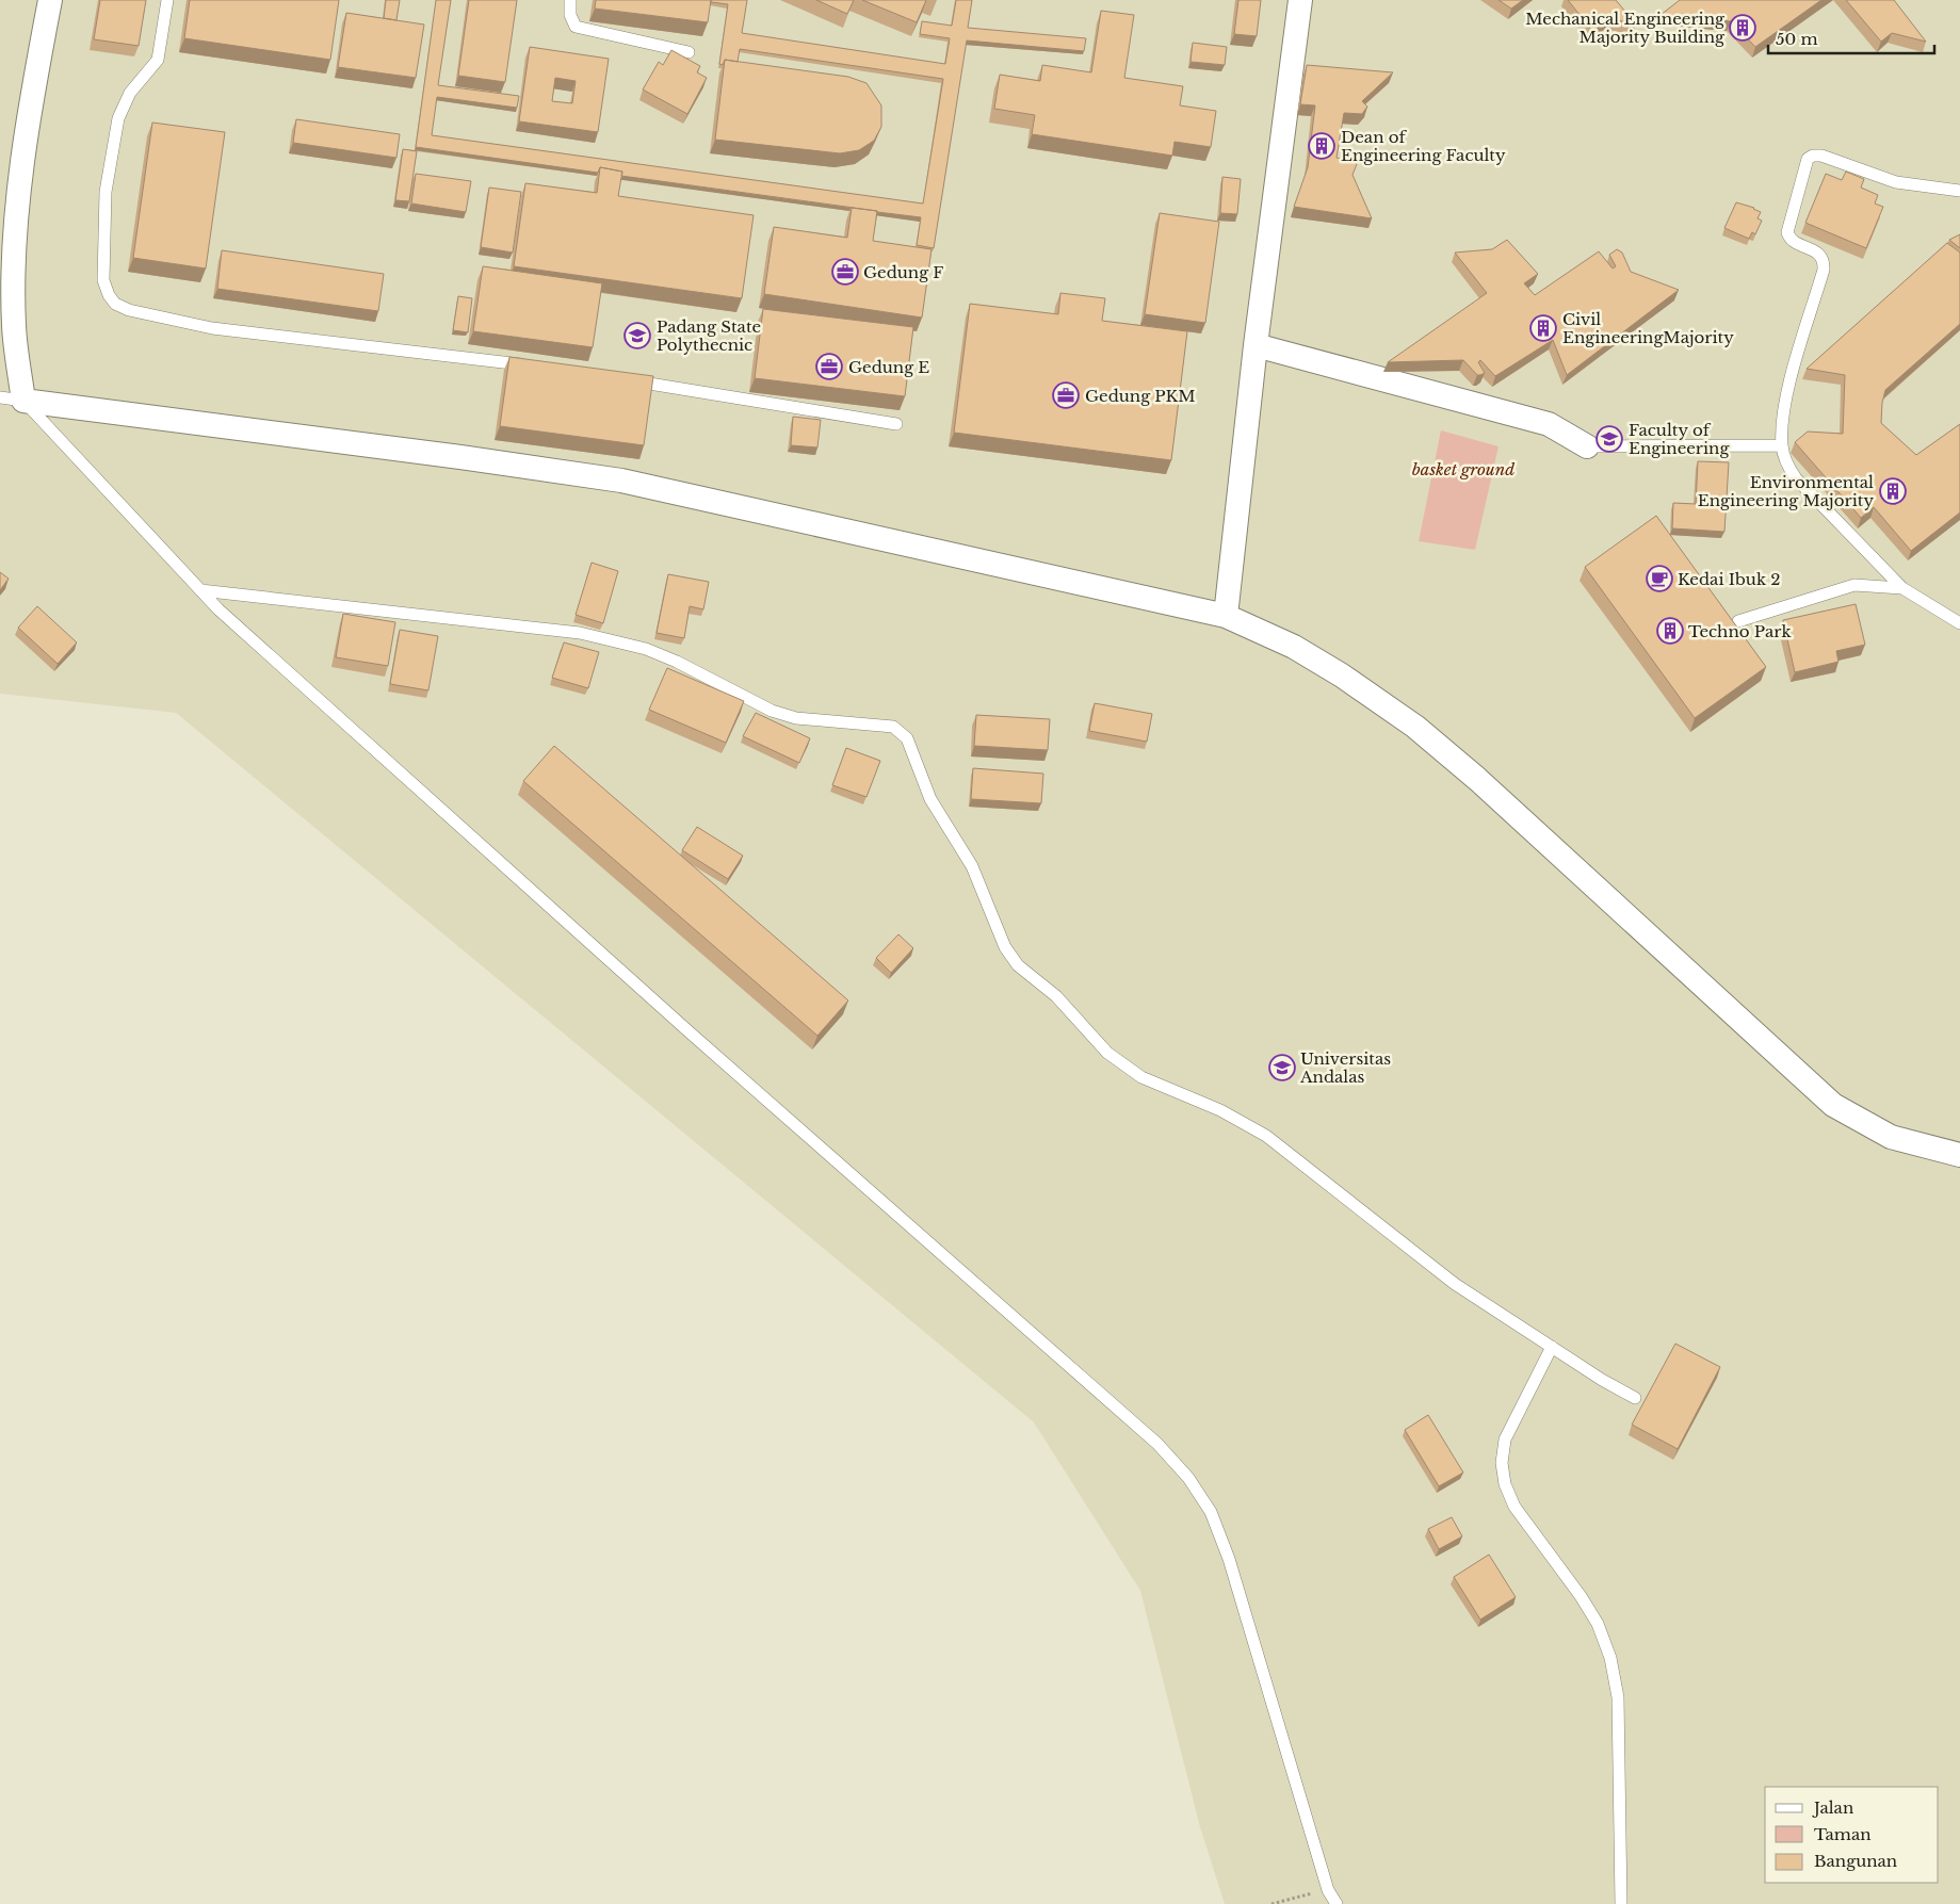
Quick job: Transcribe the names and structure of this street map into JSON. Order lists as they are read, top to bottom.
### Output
{
  "parks": ["basket ground"],
  "places": {
    "building": [
      "Mechanical Engineering Majority Building",
      "Dean of Engineering Faculty",
      "Civil EngineeringMajority",
      "Environmental Engineering Majority",
      "Techno Park"
    ],
    "office": ["Gedung F", "Gedung E", "Gedung PKM"],
    "school or university": ["Padang State Polythecnic", "Faculty of Engineering", "Universitas Andalas"],
    "cafe": ["Kedai Ibuk 2"]
  },
  "legend": ["Jalan", "Taman", "Bangunan"],
  "scale_bar": "50 m"
}
